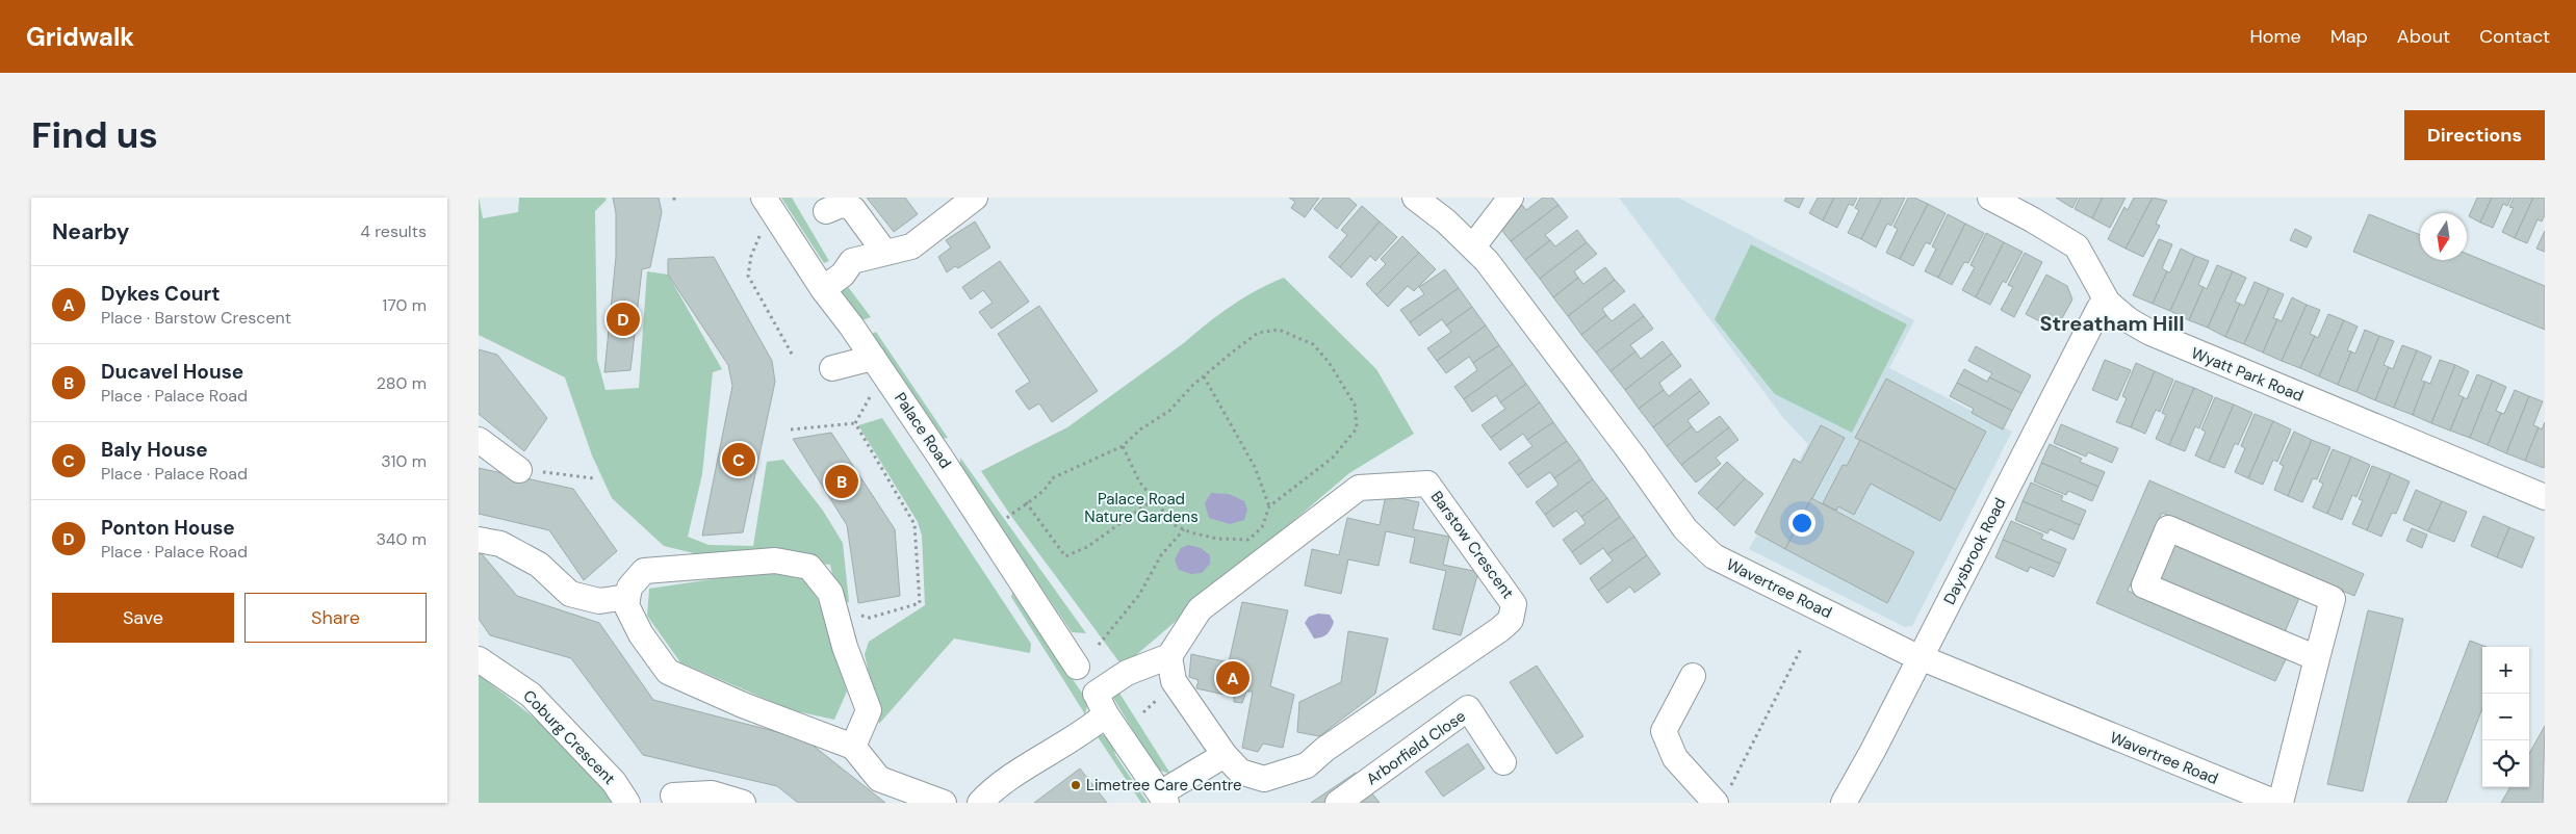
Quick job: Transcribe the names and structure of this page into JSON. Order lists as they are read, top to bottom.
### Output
{
  "streets": {
    "street": [
      "Wyatt Park Road",
      "Palace Road",
      "Barstow Crescent",
      "Daysbrook Road",
      "Wavertree Road",
      "Coburg Crescent",
      "Arborfield Close"
    ]
  },
  "crossings": [
    ["Wyatt Park Road", "Daysbrook Road"],
    ["Daysbrook Road", "Wavertree Road"]
  ],
  "districts": ["Streatham Hill"],
  "parks": ["Palace Road Nature Gardens"],
  "places": ["Limetree Care Centre"],
  "north": "bottom",
  "page": {
    "header": "Gridwalk",
    "nav": [
      "Home",
      "Map",
      "About",
      "Contact"
    ],
    "buttons": [
      "Directions",
      ["Save", "Share"]
    ],
    "title": "Find us",
    "heading": ["Nearby", "4 results"],
    "list": [
      {
        "mark": "A",
        "name": "Dykes Court",
        "note": "Place · Barstow Crescent",
        "value": "170 m"
      },
      {
        "mark": "B",
        "name": "Ducavel House",
        "note": "Place · Palace Road",
        "value": "280 m"
      },
      {
        "mark": "C",
        "name": "Baly House",
        "note": "Place · Palace Road",
        "value": "310 m"
      },
      {
        "mark": "D",
        "name": "Ponton House",
        "note": "Place · Palace Road",
        "value": "340 m"
      }
    ],
    "pins": [
      "D",
      "C",
      "B",
      "A"
    ],
    "map_buttons": ["+", "−"]
  }
}
